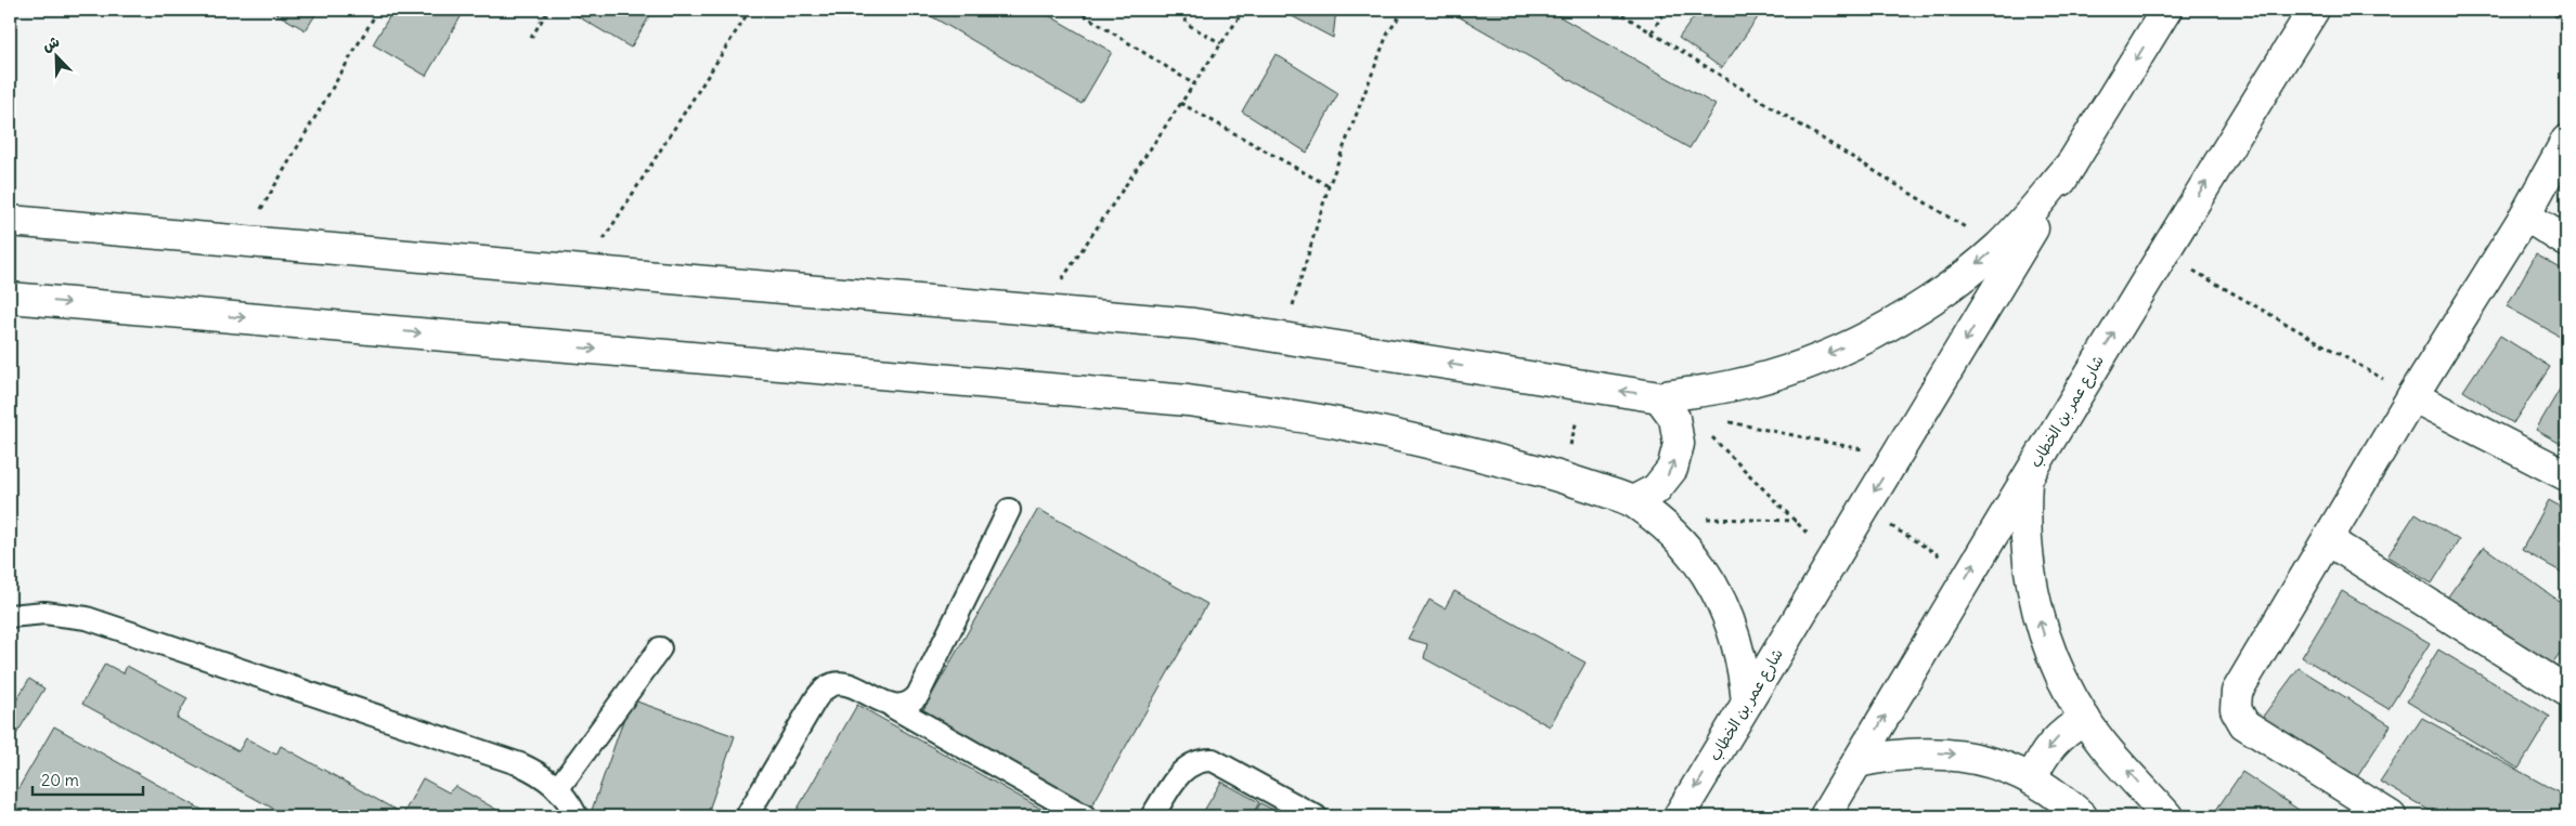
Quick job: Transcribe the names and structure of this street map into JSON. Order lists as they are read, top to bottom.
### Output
{
  "streets": {
    "street": ["شارع عمر بن الخطاب"]
  },
  "scale_bar": "20 m",
  "north": "top left"
}
